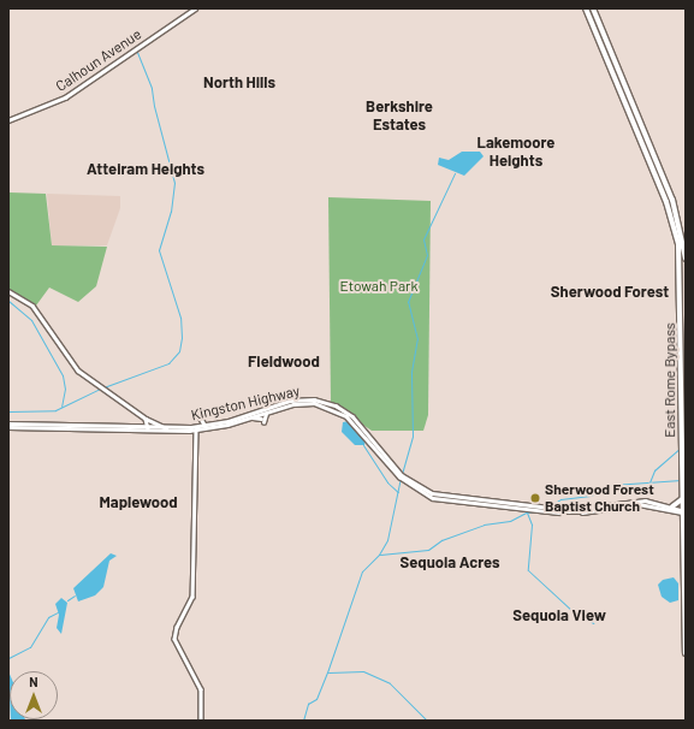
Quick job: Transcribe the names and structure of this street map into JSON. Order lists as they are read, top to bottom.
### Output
{
  "streets": {
    "highway": ["East Rome Bypass"],
    "main road": ["Calhoun Avenue", "Kingston Highway"]
  },
  "districts": [
    "North Hills",
    "Berkshire Estates",
    "Lakemoore Heights",
    "Atteiram Heights",
    "Sherwood Forest",
    "Fieldwood",
    "Maplewood",
    "Sequoia Acres",
    "Sequoia View"
  ],
  "parks": ["Etowah Park"],
  "places": ["Sherwood Forest Baptist Church"],
  "north": "top"
}
